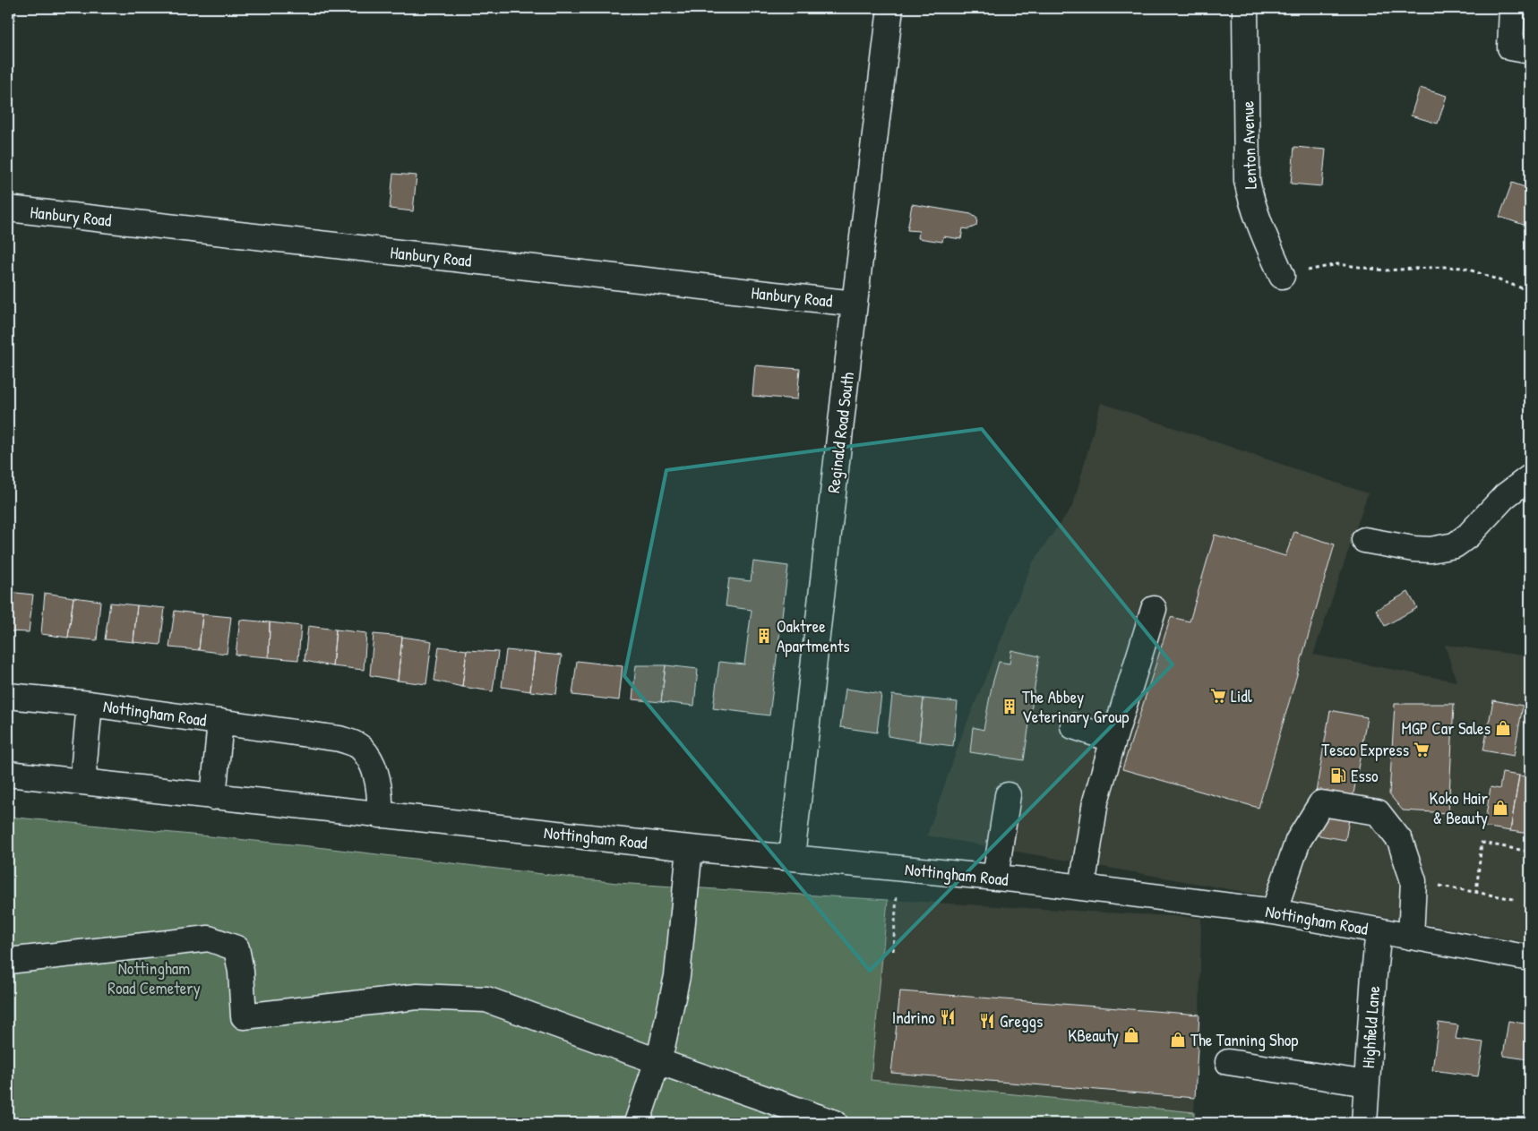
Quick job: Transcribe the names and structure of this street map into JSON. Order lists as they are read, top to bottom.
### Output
{
  "streets": {
    "street": [
      "Lenton Avenue",
      "Hanbury Road",
      "Reginald Road South",
      "Nottingham Road",
      "Highfield Lane"
    ]
  },
  "crossings": [
    ["Hanbury Road", "Reginald Road South"],
    ["Reginald Road South", "Nottingham Road"],
    ["Nottingham Road", "Highfield Lane"]
  ],
  "parks": ["Nottingham Road Cemetery"],
  "places": {
    "building": ["Oaktree Apartments", "The Abbey Veterinary Group"],
    "supermarket": ["Lidl", "Tesco Express"],
    "shop": [
      "MGP Car Sales",
      "Koko Hair & Beauty",
      "KBeauty",
      "The Tanning Shop"
    ],
    "fuel station": ["Esso"],
    "restaurant": ["Indrino", "Greggs"]
  }
}
